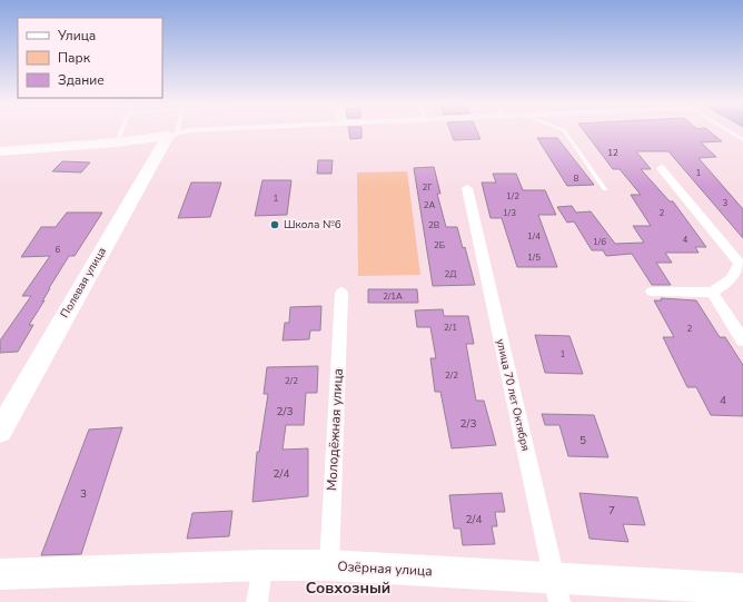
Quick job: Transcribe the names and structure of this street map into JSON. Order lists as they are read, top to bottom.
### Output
{
  "streets": {
    "street": [
      "Полевая улица",
      "улица 70 лет Октября",
      "Молодёжная улица",
      "Озёрная улица"
    ]
  },
  "crossings": [
    ["улица 70 лет Октября", "Озёрная улица"],
    ["Молодёжная улица", "Озёрная улица"]
  ],
  "districts": ["Совхозный"],
  "places": ["Школа №6"],
  "house_numbers": [
    "12",
    "1",
    "8",
    "2Г",
    "1/2",
    "1",
    "3",
    "2А",
    "1/3",
    "2",
    "2В",
    "1/4",
    "4",
    "1/6",
    "2Б",
    "6",
    "1/5",
    "2Д",
    "2/1А",
    "2/1",
    "2",
    "1",
    "2/2",
    "2/2",
    "4",
    "2/3",
    "2/3",
    "5",
    "2/4",
    "3",
    "7",
    "2/4"
  ],
  "legend": ["Улица", "Парк", "Здание"]
}
